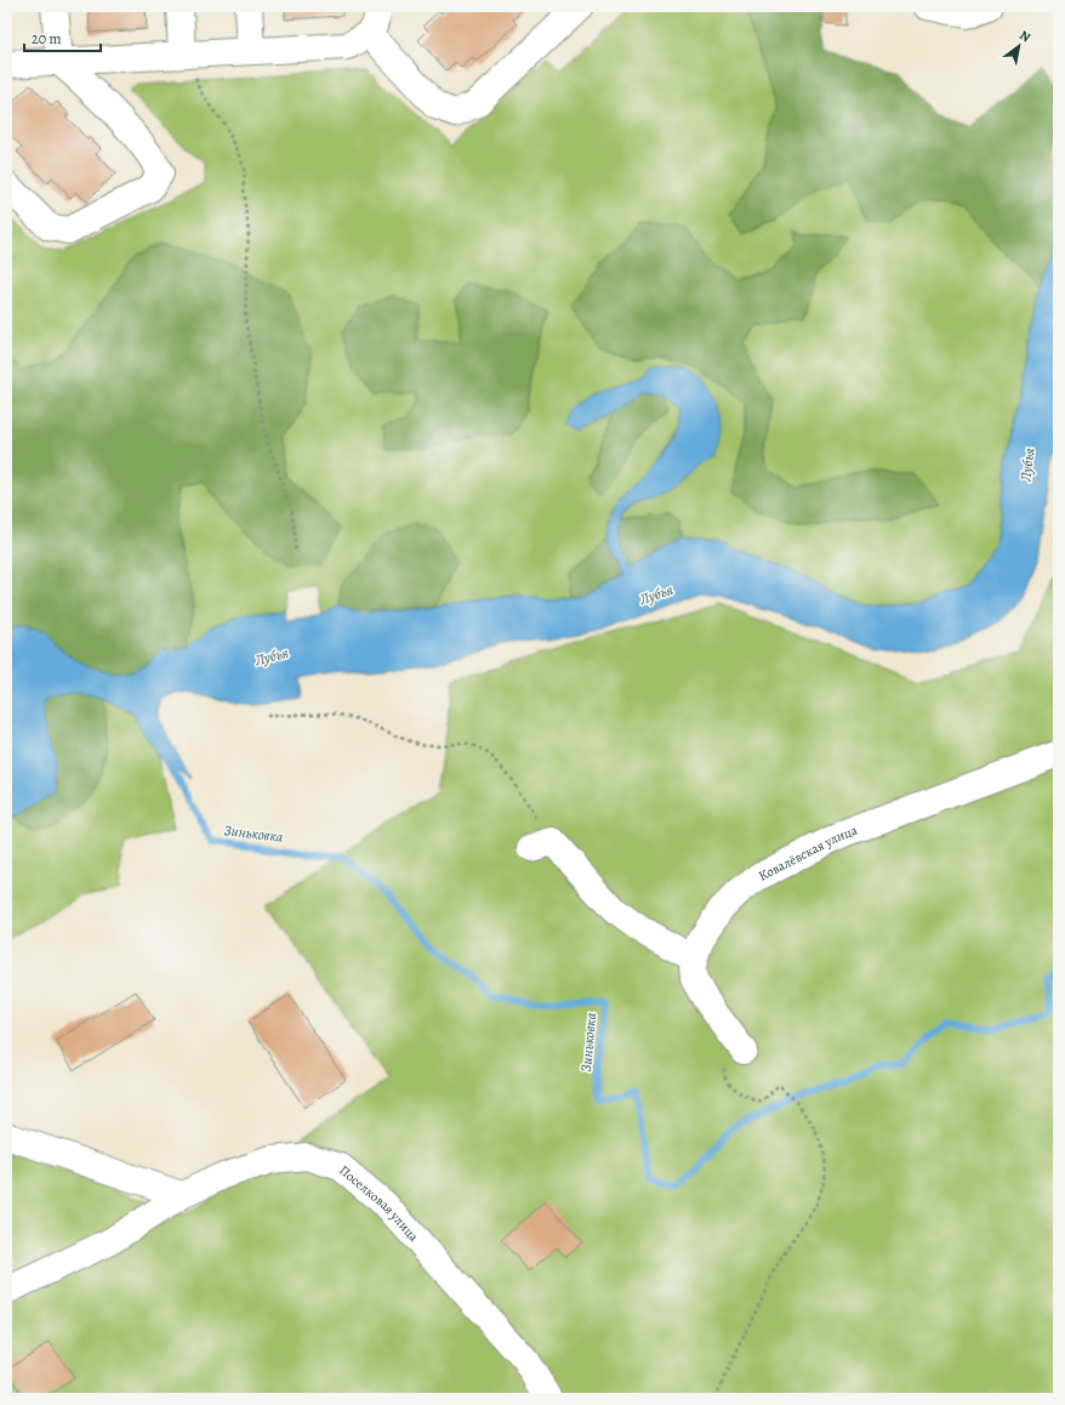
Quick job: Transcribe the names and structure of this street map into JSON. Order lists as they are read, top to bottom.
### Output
{
  "streets": {
    "street": ["Ковалёвская улица", "Поселковая улица"]
  },
  "water": ["Лубья", "Зиньковка"],
  "scale_bar": "20 m",
  "north": "top right"
}
